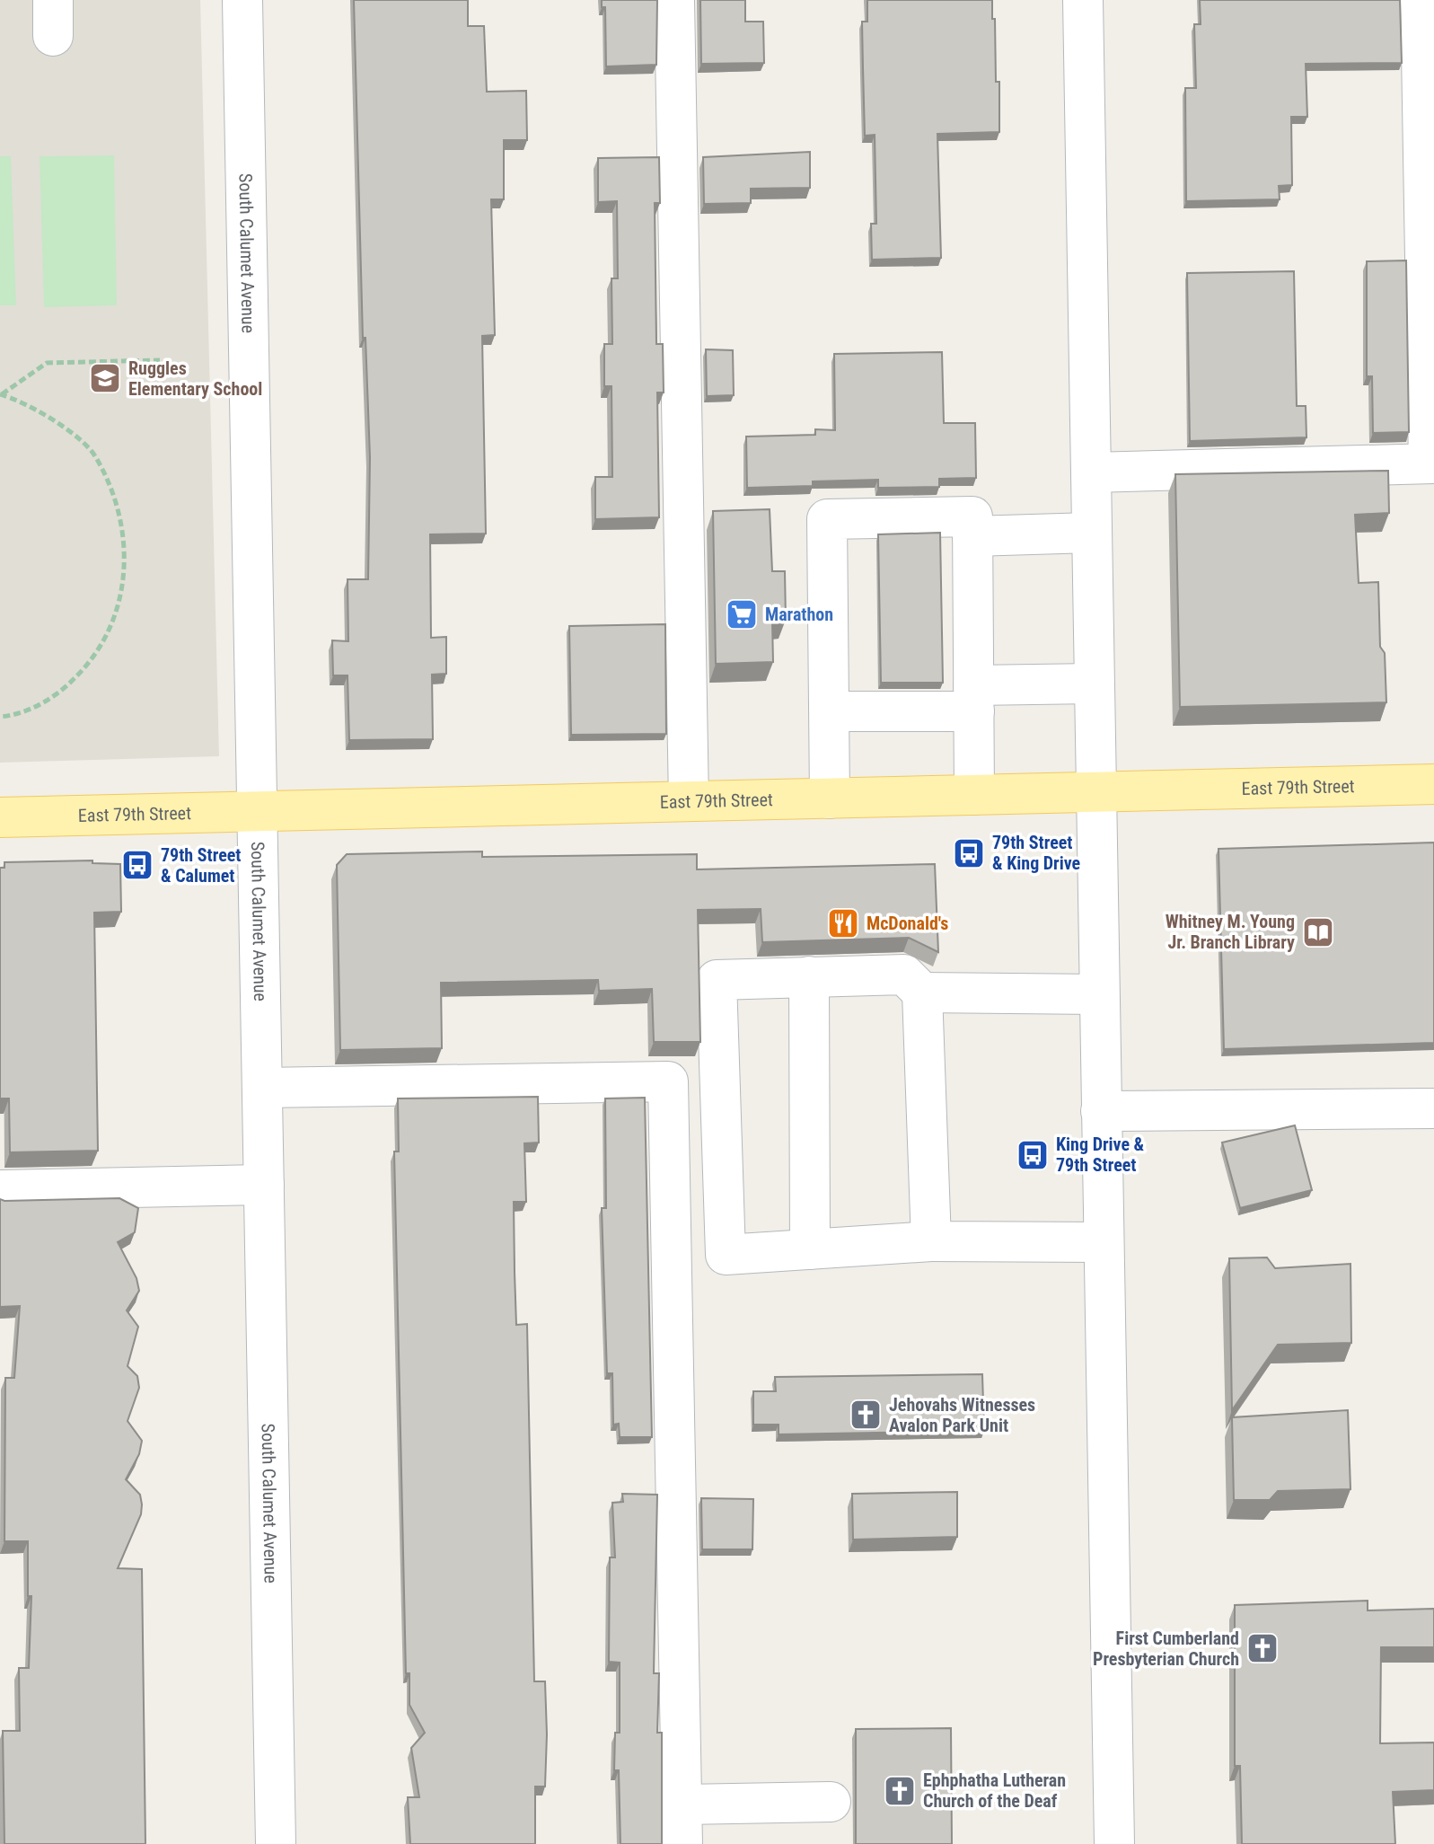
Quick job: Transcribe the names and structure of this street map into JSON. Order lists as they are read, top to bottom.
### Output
{
  "streets": {
    "main road": ["East 79th Street"],
    "street": ["South Calumet Avenue"]
  },
  "crossings": [
    ["South Calumet Avenue", "East 79th Street"]
  ],
  "places": {
    "school or university": ["Ruggles Elementary School"],
    "supermarket": ["Marathon"],
    "bus stop": ["79th Street & King Drive", "79th Street & Calumet", "King Drive & 79th Street"],
    "restaurant": ["McDonald's"],
    "library": ["Whitney M. Young Jr. Branch Library"],
    "church": ["Jehovahs Witnesses Avalon Park Unit", "First Cumberland Presbyterian Church", "Ephphatha Lutheran Church of the Deaf"]
  }
}
